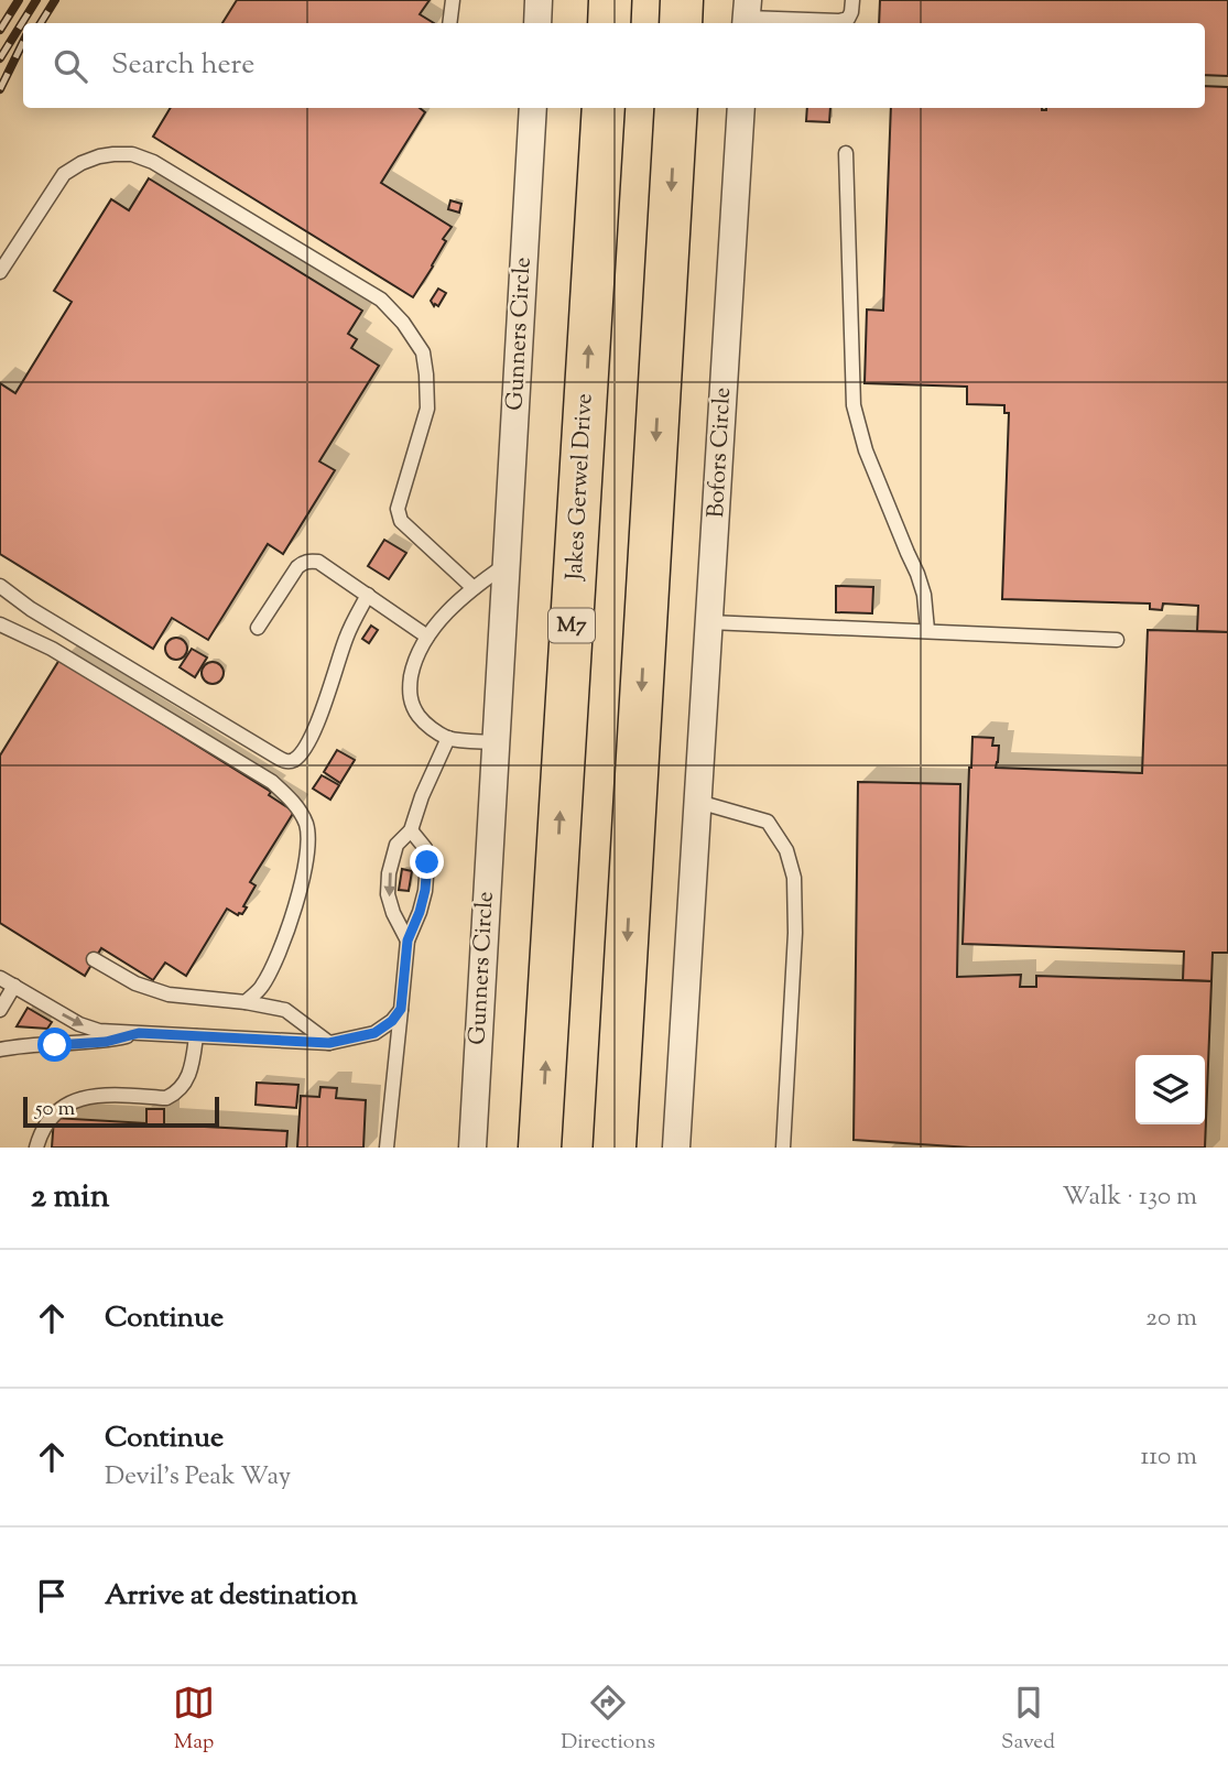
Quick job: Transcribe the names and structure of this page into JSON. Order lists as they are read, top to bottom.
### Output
{
  "streets": {
    "highway": ["Jakes Gerwel Drive", "M7"],
    "street": ["Gunners Circle", "Bofors Circle"]
  },
  "scale_bar": "50 m",
  "page": {
    "search": "Search here",
    "scale": "50 m",
    "heading": ["2 min", "Walk · 130 m"],
    "list": [
      ["Continue", "20 m"],
      ["Continue", "Devil's Peak Way", "110 m"],
      "Arrive at destination"
    ],
    "nav": ["Map", "Directions", "Saved"]
  }
}
